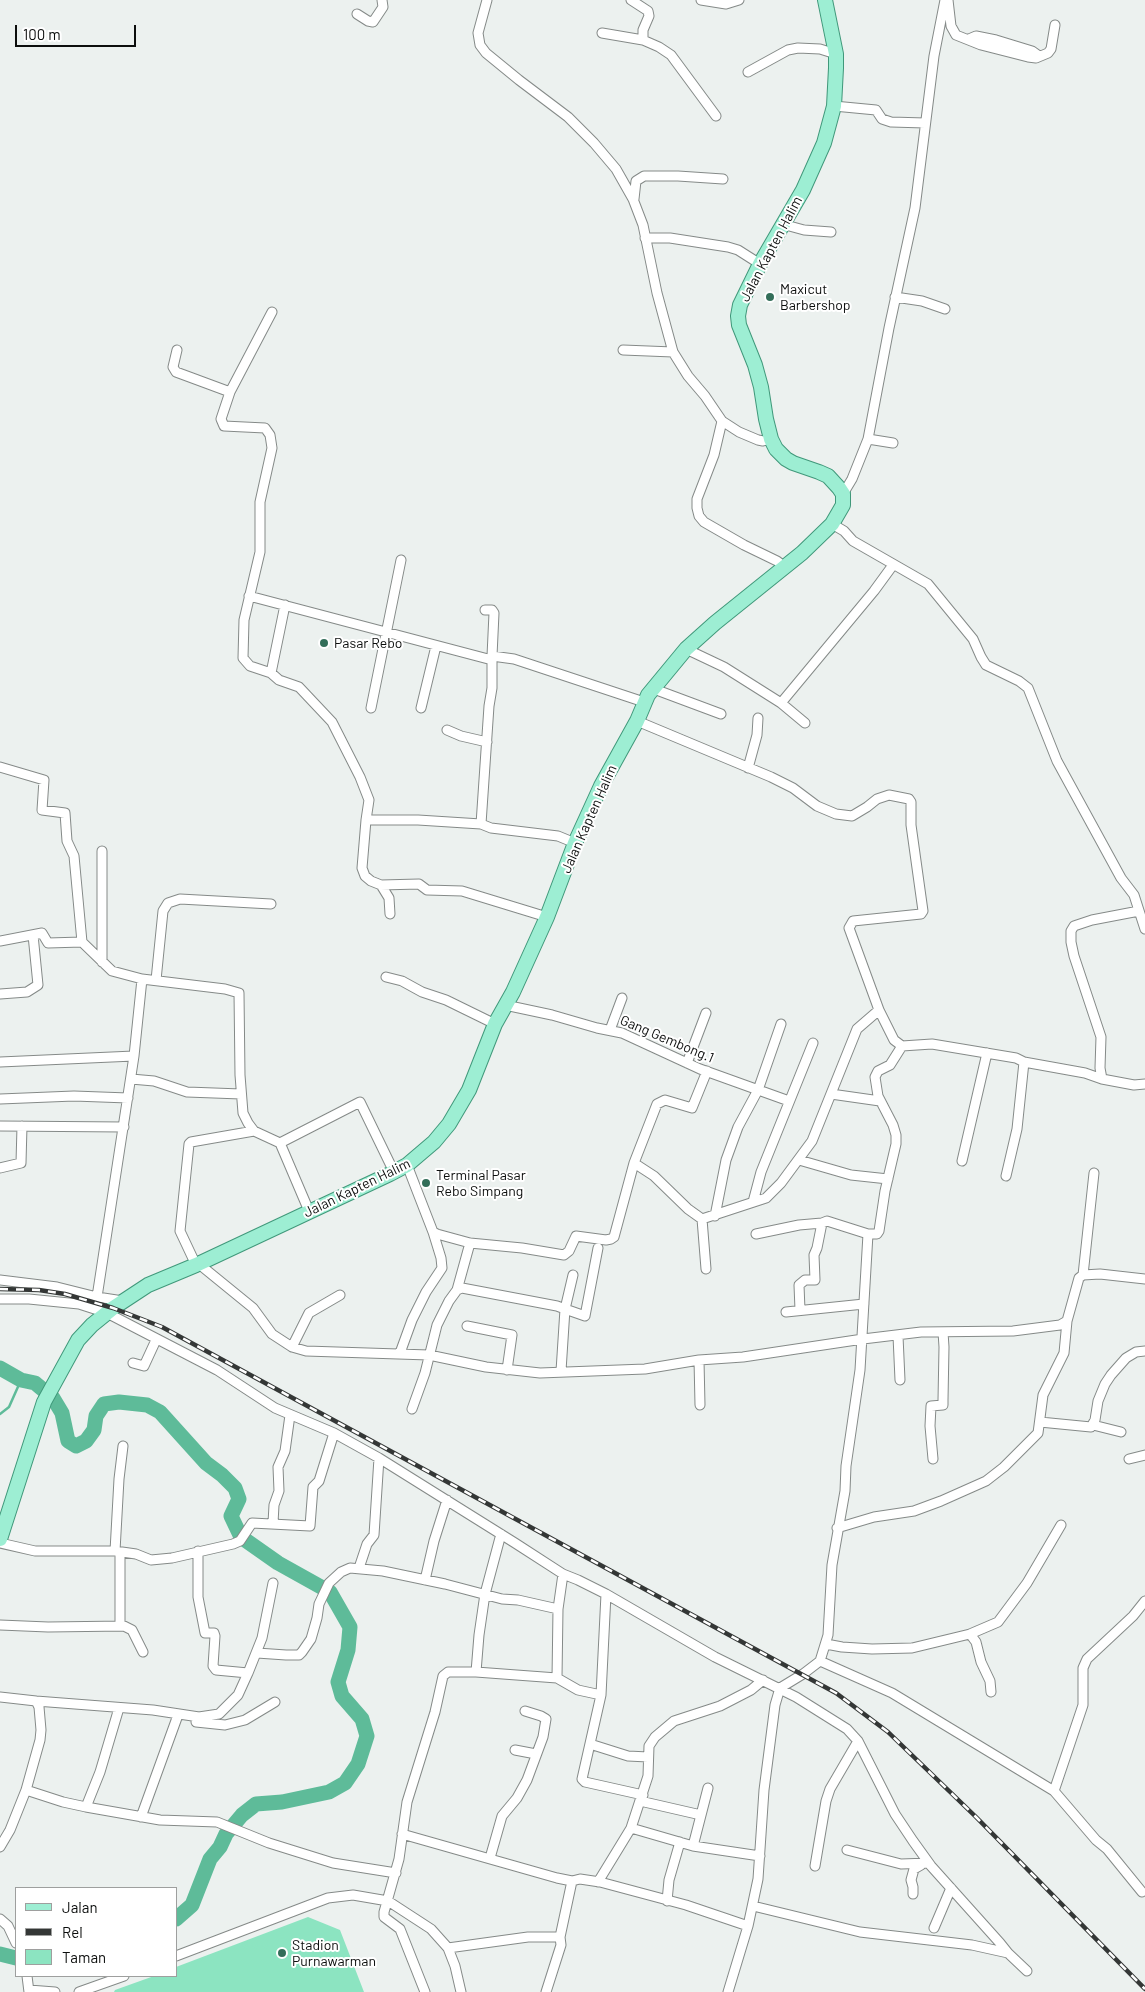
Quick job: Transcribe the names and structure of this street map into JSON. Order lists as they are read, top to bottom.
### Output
{
  "streets": {
    "main road": ["Jalan Kapten Halim"],
    "street": ["Gang Gembong.1"]
  },
  "crossings": [
    ["Jalan Kapten Halim", "Gang Gembong.1"]
  ],
  "places": [
    "Maxicut Barbershop",
    "Pasar Rebo",
    "Terminal Pasar Rebo Simpang",
    "Stadion Purnawarman"
  ],
  "legend": ["Jalan", "Rel", "Taman"],
  "scale_bar": "100 m"
}
